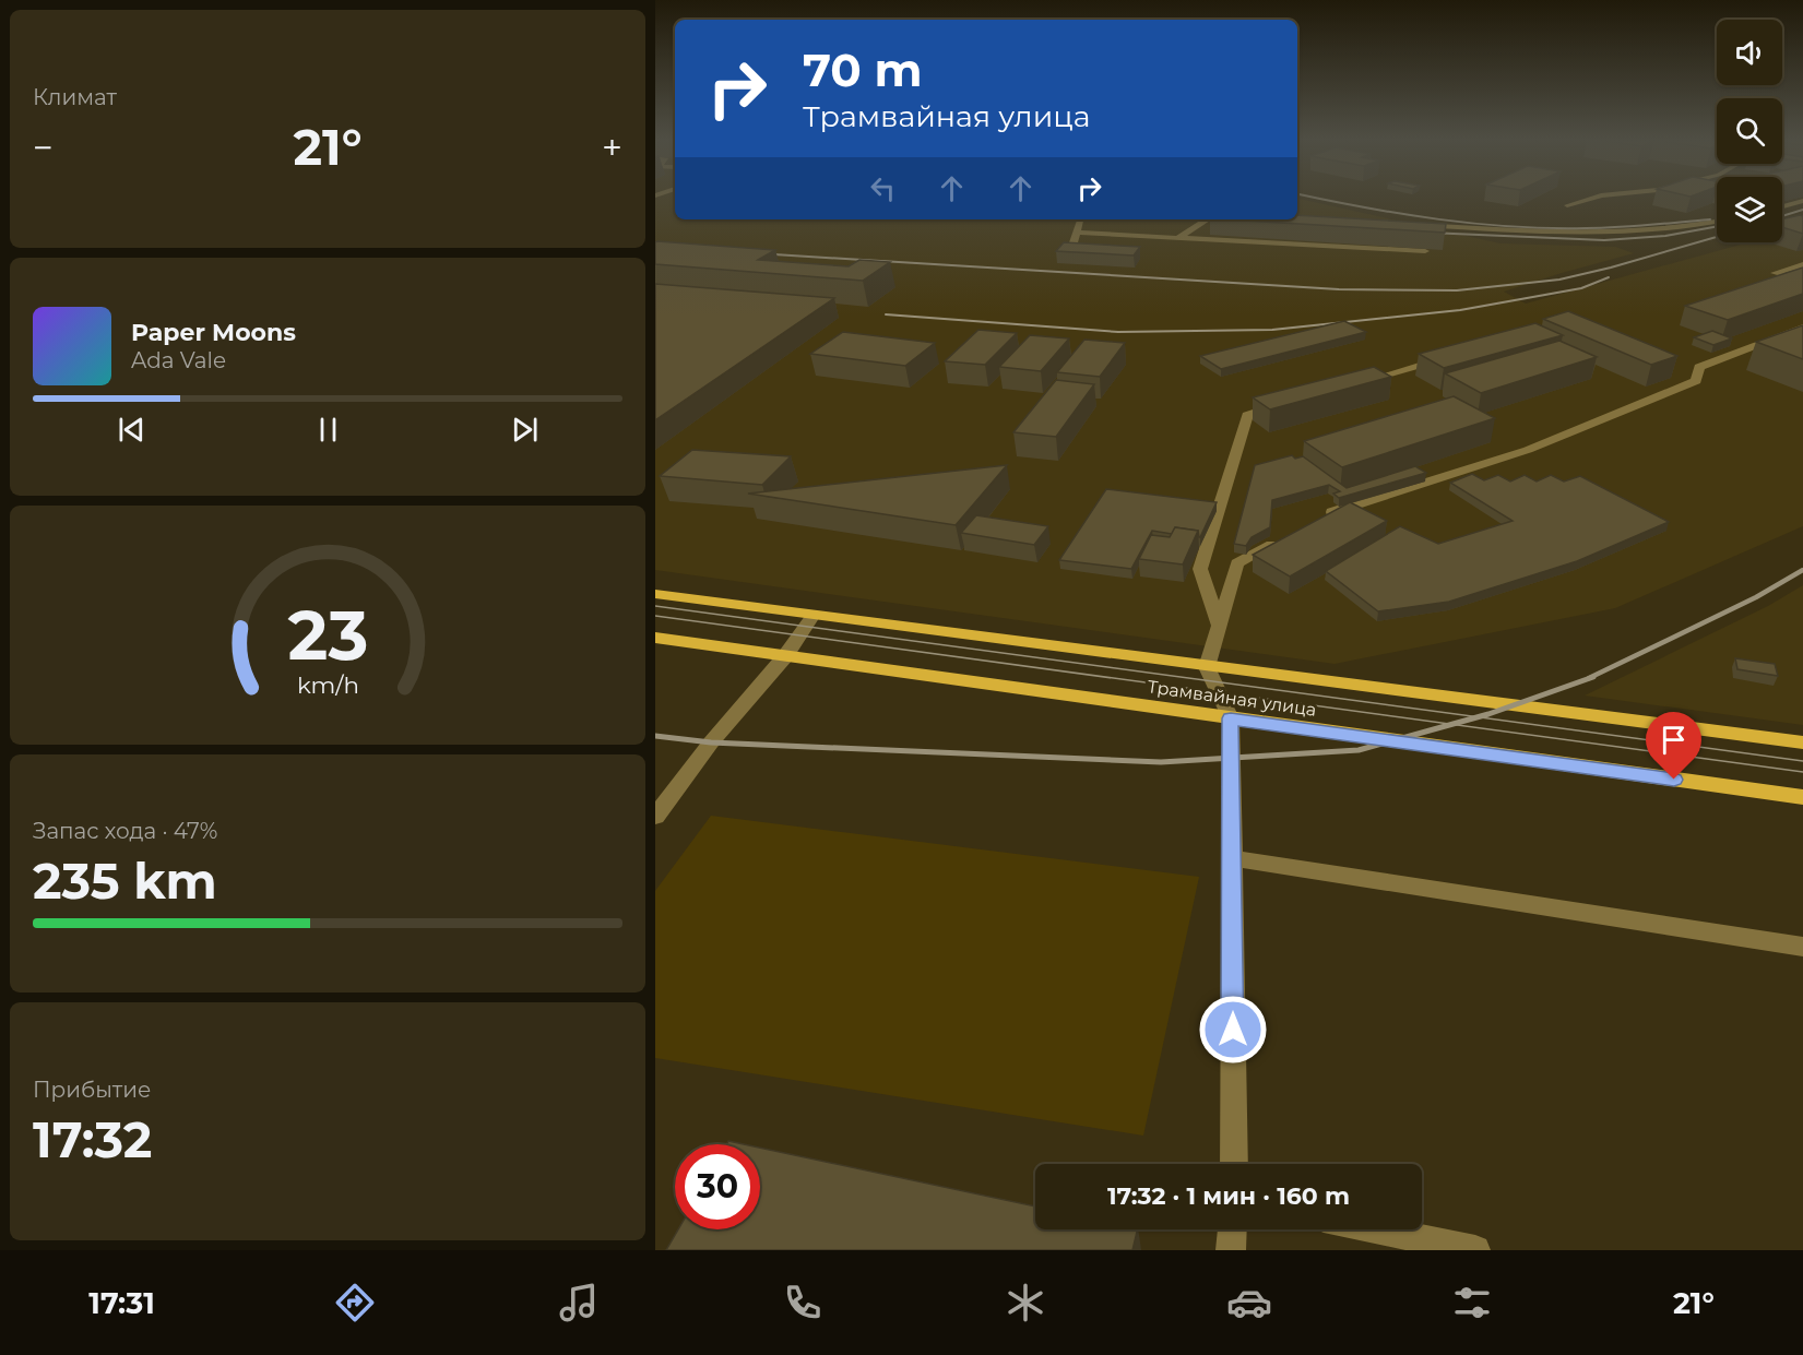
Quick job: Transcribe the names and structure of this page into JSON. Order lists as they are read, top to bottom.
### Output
{
  "streets": {
    "main road": ["Трамвайная улица"]
  },
  "page": {
    "tile": [
      "Климат",
      ["Запас хода · 47%", "235 km"],
      ["Прибытие", "17:32"]
    ],
    "turn": ["70 m", "Трамвайная улица"],
    "heat": ["−", "21°", "+"],
    "song": ["Paper Moons", "Ada Vale"],
    "limit": "30",
    "trip": "17:32 · 1 мин · 160 m",
    "tabs": ["17:31", "21°"],
    "gauge": ["23", "km/h"]
  }
}
